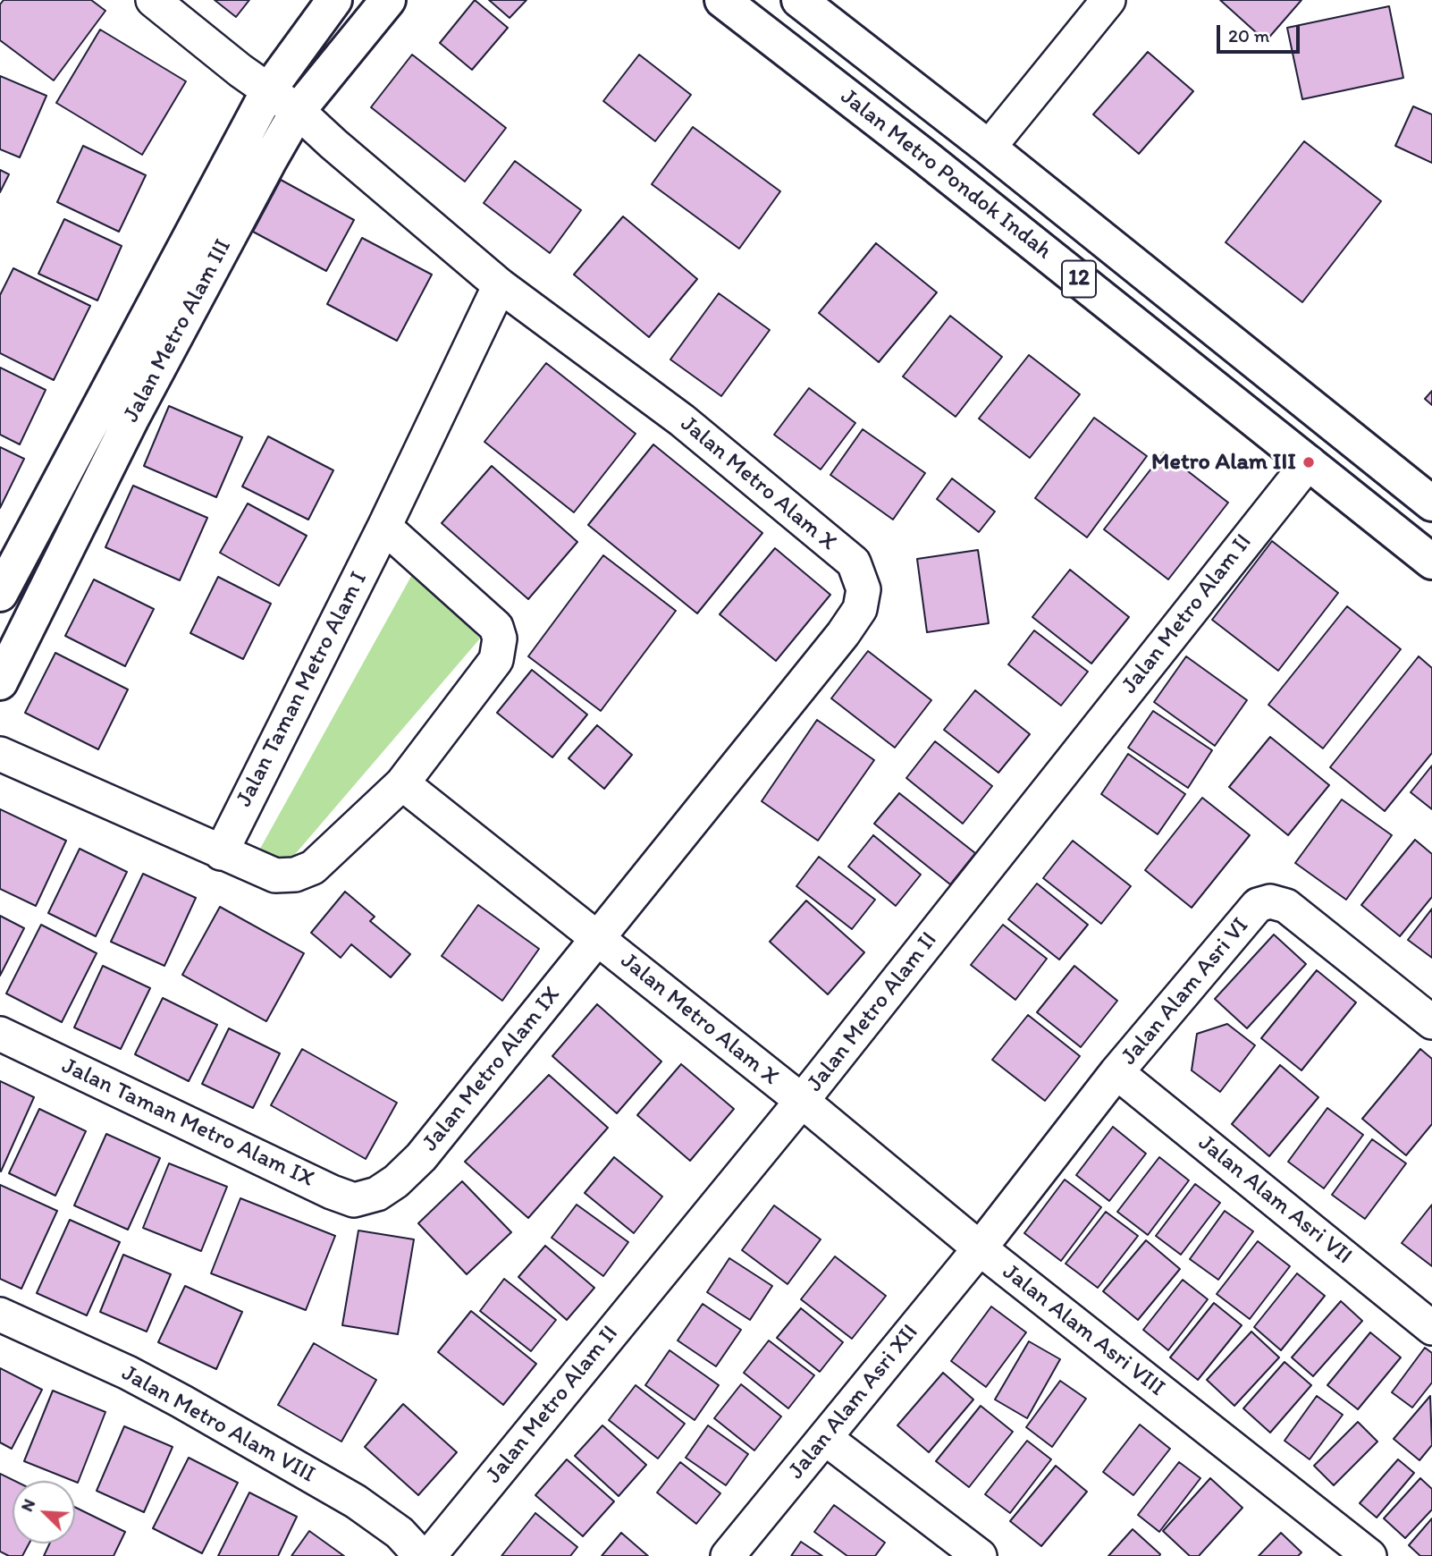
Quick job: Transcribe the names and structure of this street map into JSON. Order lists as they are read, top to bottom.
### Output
{
  "streets": {
    "main road": ["Jalan Metro Pondok Indah", "12", "Jalan Metro Alam III"],
    "street": [
      "Jalan Metro Alam X",
      "Jalan Metro Alam II",
      "Jalan Taman Metro Alam I",
      "Jalan Alam Asri VI",
      "Jalan Metro Alam IX",
      "Jalan Taman Metro Alam IX",
      "Jalan Alam Asri VII",
      "Jalan Alam Asri VIII",
      "Jalan Alam Asri XII",
      "Jalan Metro Alam VIII"
    ]
  },
  "crossings": [
    ["Jalan Metro Pondok Indah", "Jalan Metro Alam II"],
    ["Jalan Metro Alam III", "Jalan Metro Alam X"],
    ["Jalan Metro Alam X", "Jalan Metro Alam II"],
    ["Jalan Metro Alam X", "Jalan Taman Metro Alam I"],
    ["Jalan Metro Alam X", "Jalan Metro Alam IX"],
    ["Jalan Metro Alam X", "Jalan Alam Asri VIII"],
    ["Jalan Metro Alam II", "Jalan Alam Asri VIII"],
    ["Jalan Alam Asri VI", "Jalan Alam Asri VII"],
    ["Jalan Alam Asri VI", "Jalan Alam Asri VIII"],
    ["Jalan Alam Asri VI", "Jalan Alam Asri XII"],
    ["Jalan Metro Alam IX", "Jalan Taman Metro Alam IX"],
    ["Jalan Alam Asri VIII", "Jalan Alam Asri XII"]
  ],
  "places": ["Metro Alam III"],
  "scale_bar": "20 m",
  "north": "top left"
}
